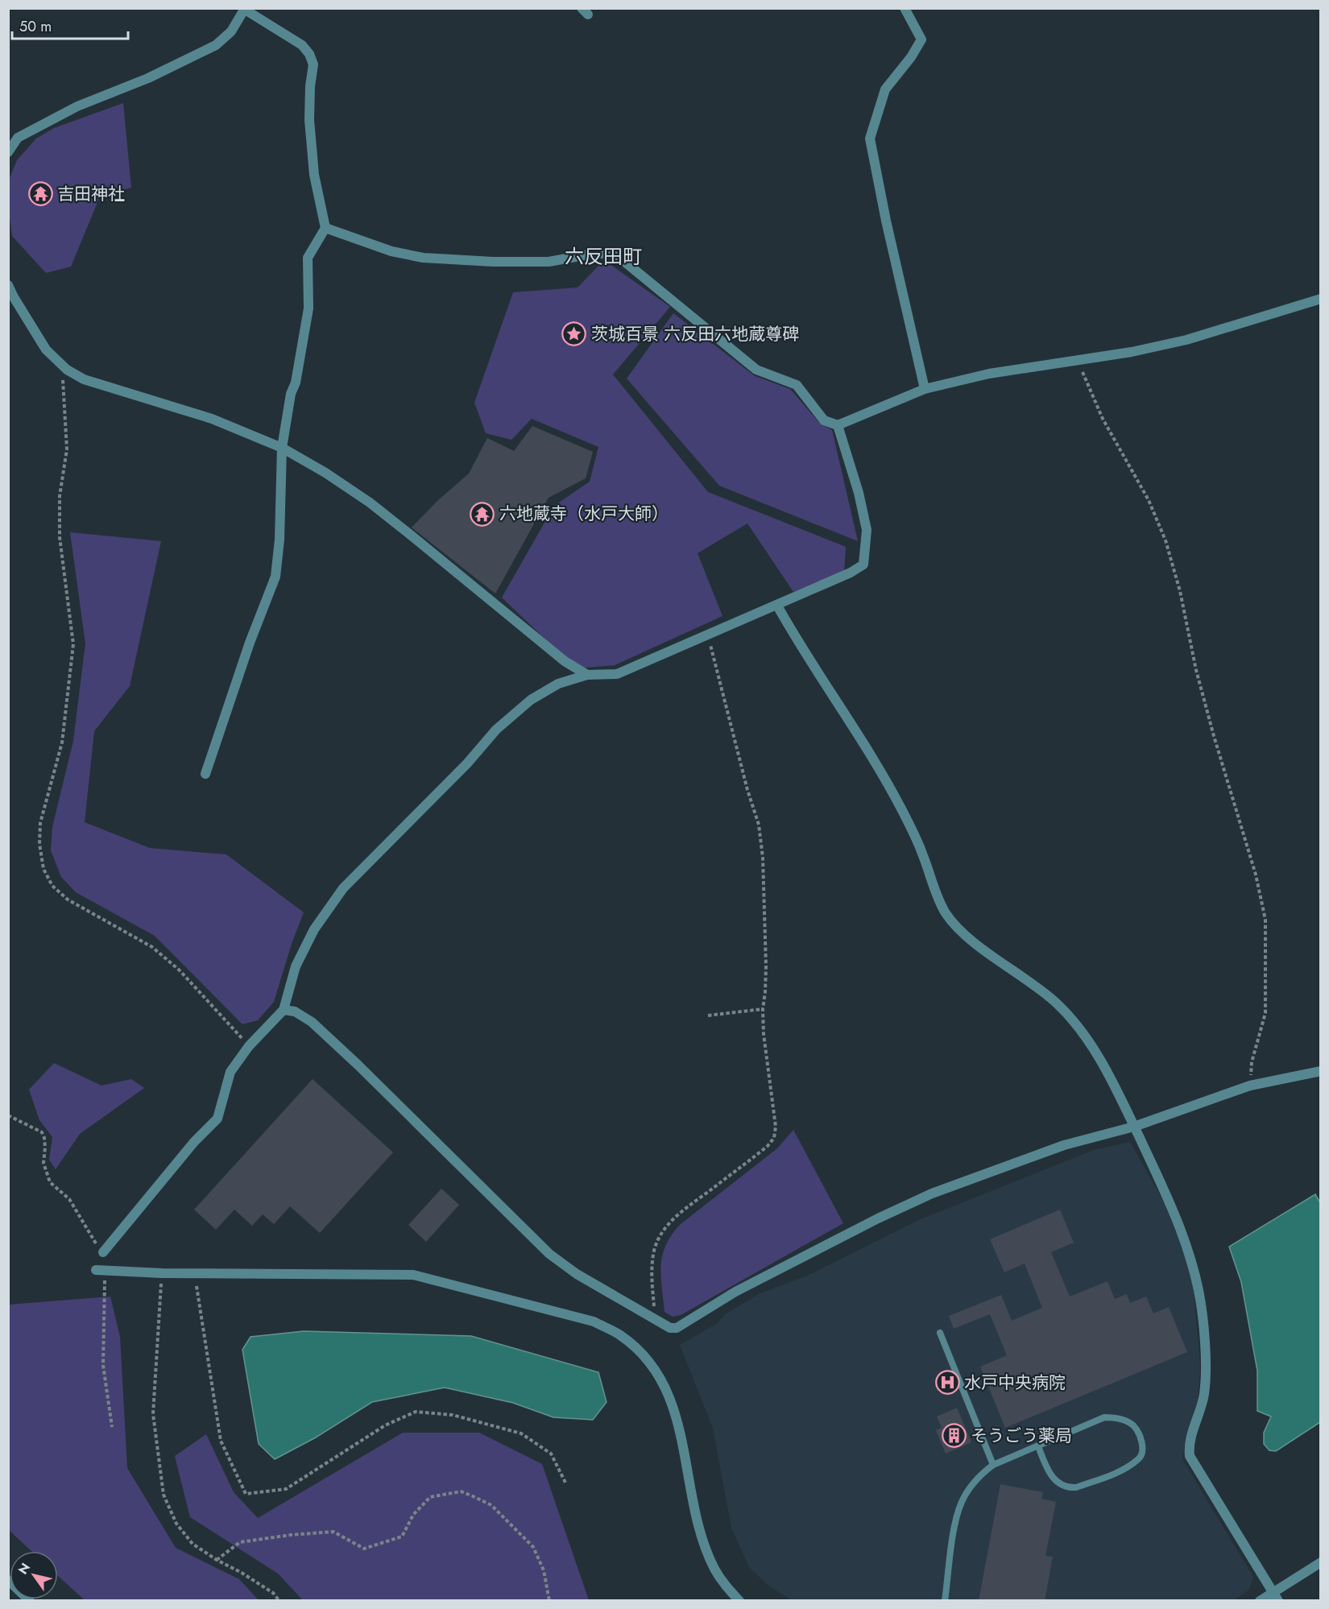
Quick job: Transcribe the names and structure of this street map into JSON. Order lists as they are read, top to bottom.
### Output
{
  "districts": ["六反田町"],
  "places": {
    "temple": ["吉田神社", "六地蔵寺（水戸大師）"],
    "place": ["茨城百景 六反田六地蔵尊碑"],
    "hospital": ["水戸中央病院"],
    "building": ["そうごう薬局"]
  },
  "scale_bar": "50 m",
  "north": "top left"
}
